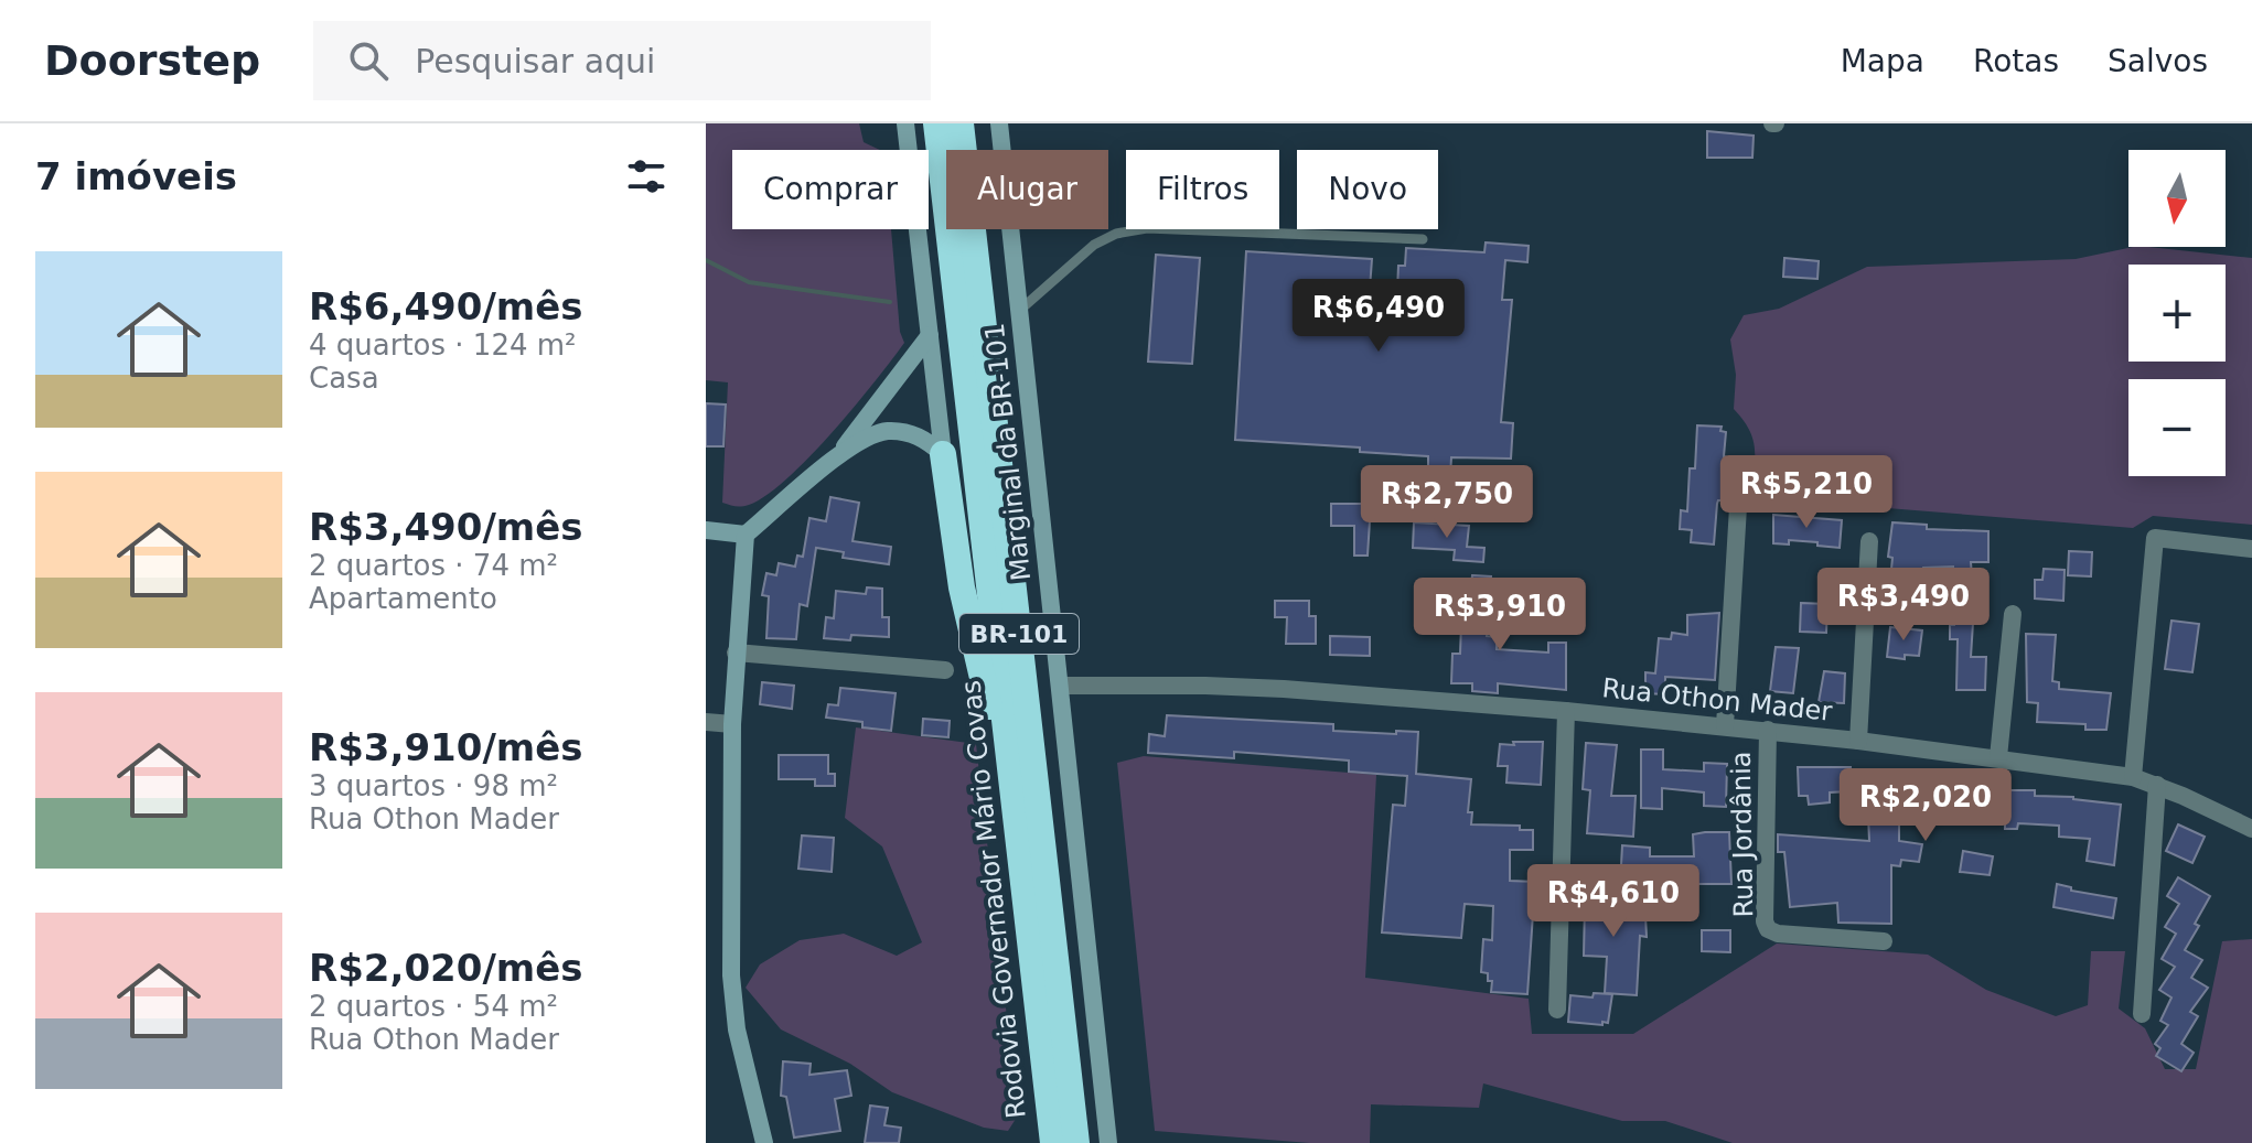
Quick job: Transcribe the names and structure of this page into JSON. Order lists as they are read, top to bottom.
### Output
{
  "streets": {
    "highway": ["BR-101", "Rodovia Governador Mário Covas"],
    "main road": ["Marginal da BR-101"],
    "street": ["Rua Othon Mader", "Rua Jordânia"]
  },
  "crossings": [
    ["Marginal da BR-101", "Rua Othon Mader"],
    ["Rua Othon Mader", "Rua Jordânia"]
  ],
  "north": "bottom",
  "page": {
    "header": "Doorstep",
    "search": "Pesquisar aqui",
    "nav": ["Mapa", "Rotas", "Salvos"],
    "heading": "7 imóveis",
    "map_buttons": ["+", "−"],
    "chip": [
      "Comprar",
      "Alugar",
      "Filtros",
      "Novo"
    ],
    "list": [
      {
        "name": "R$6,490/mês",
        "note": "4 quartos · 124 m² · Casa"
      },
      {
        "name": "R$3,490/mês",
        "note": "2 quartos · 74 m² · Apartamento"
      },
      {
        "name": "R$3,910/mês",
        "note": "3 quartos · 98 m² · Rua Othon Mader"
      },
      {
        "name": "R$2,020/mês",
        "note": "2 quartos · 54 m² · Rua Othon Mader"
      }
    ],
    "price": [
      "R$6,490",
      "R$5,210",
      "R$2,750",
      "R$3,490",
      "R$3,910",
      "R$2,020",
      "R$4,610"
    ]
  }
}
